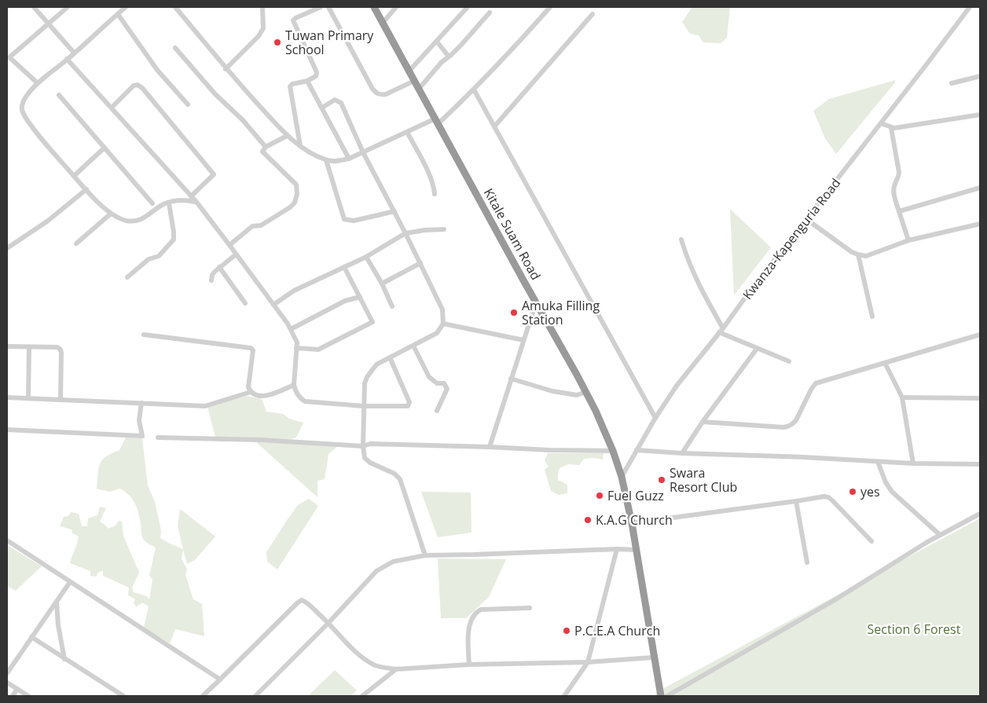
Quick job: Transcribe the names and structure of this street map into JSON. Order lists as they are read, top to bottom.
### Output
{
  "streets": {
    "highway": ["Kitale Suam Road"],
    "street": ["Kwanza-Kapenguria Road"]
  },
  "crossings": [
    ["Kitale Suam Road", "Kwanza-Kapenguria Road"]
  ],
  "parks": ["Section 6 Forest"],
  "places": [
    "Tuwan Primary School",
    "Amuka Filling Station",
    "Swara Resort Club",
    "yes",
    "Fuel Guzz",
    "K.A.G Church",
    "P.C.E.A Church"
  ]
}
